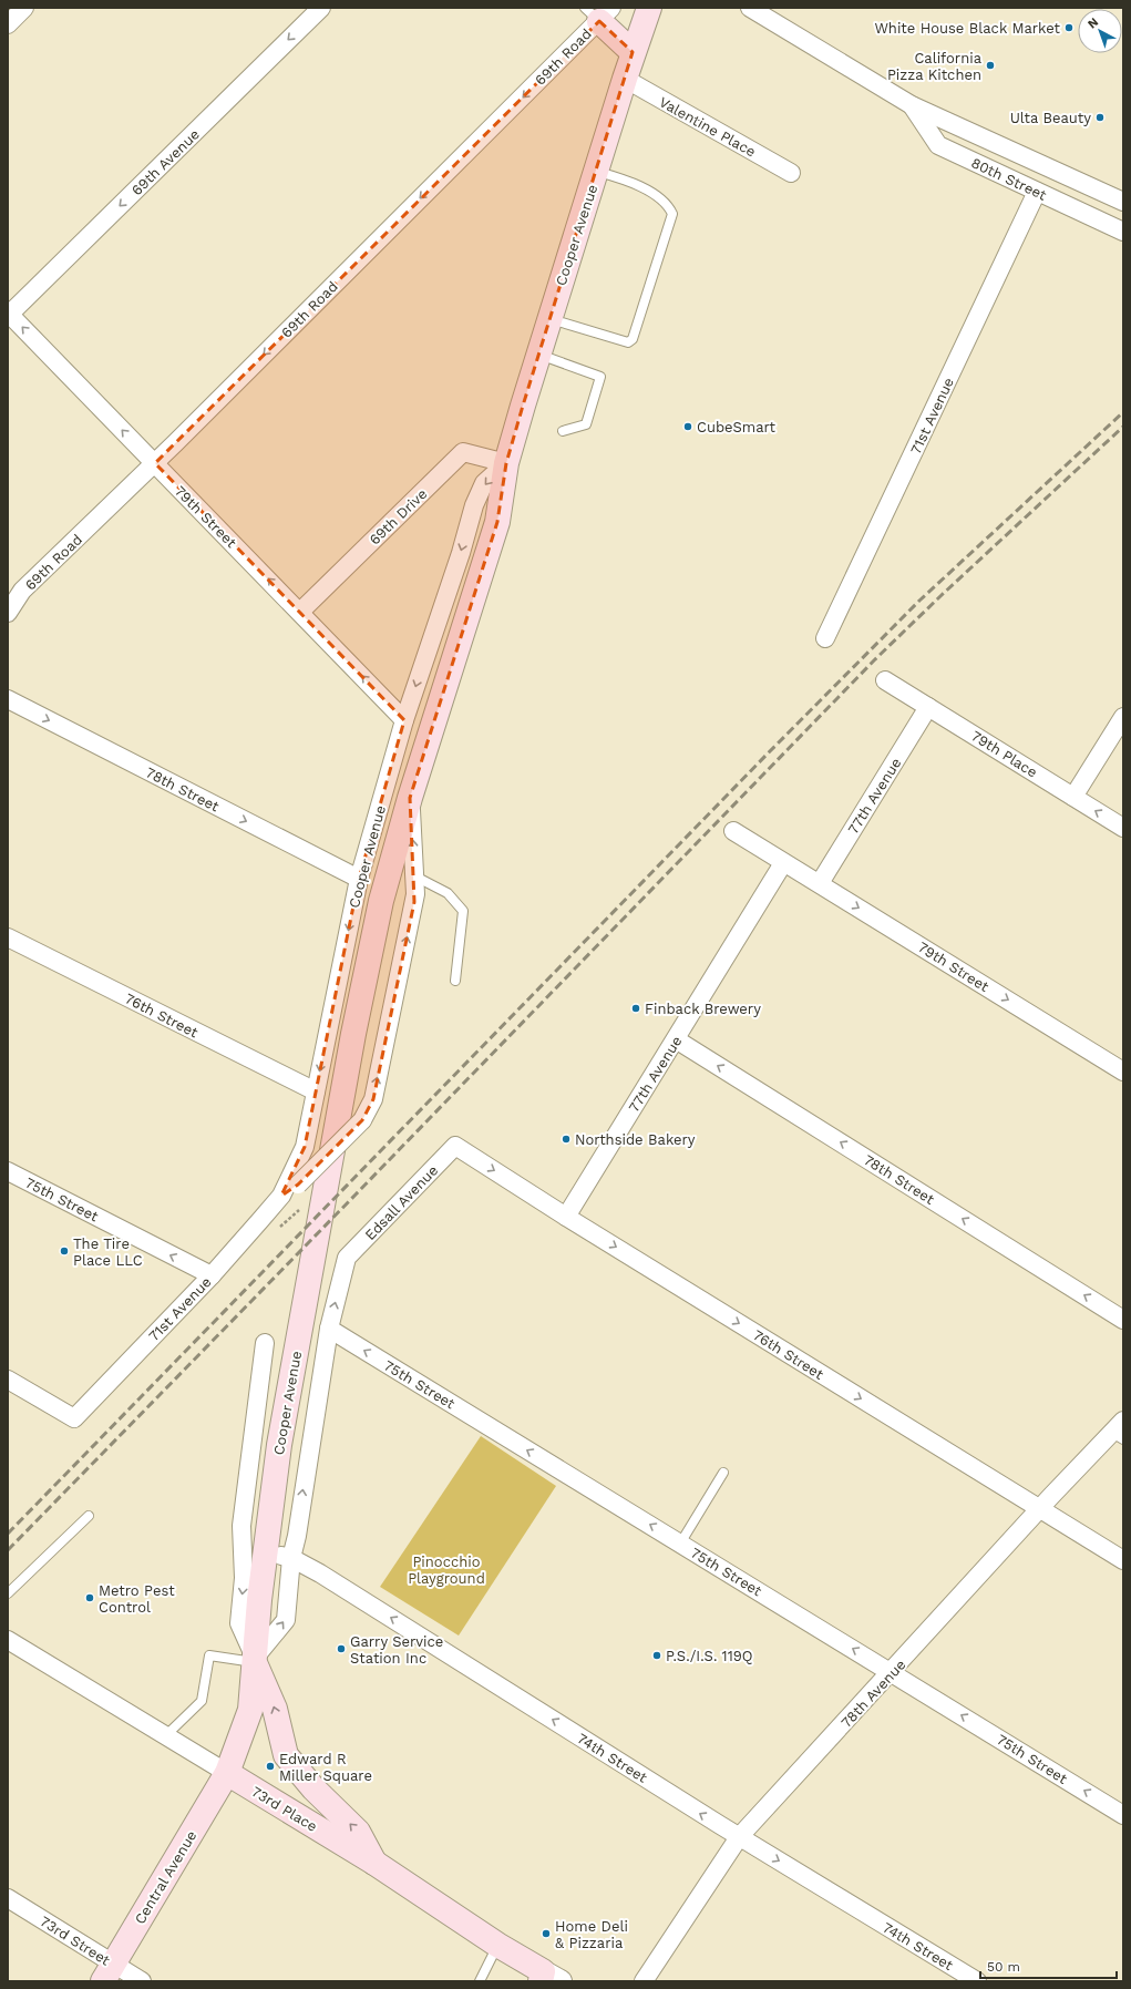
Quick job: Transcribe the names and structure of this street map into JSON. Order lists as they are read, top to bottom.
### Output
{
  "streets": {
    "main road": ["Cooper Avenue", "73rd Place", "Central Avenue"],
    "street": [
      "69th Road",
      "Valentine Place",
      "69th Avenue",
      "80th Street",
      "71st Avenue",
      "79th Street",
      "69th Drive",
      "79th Place",
      "78th Street",
      "77th Avenue",
      "76th Street",
      "75th Street",
      "Edsall Avenue",
      "78th Avenue",
      "74th Street",
      "73rd Street"
    ]
  },
  "crossings": [
    ["69th Road", "79th Street"],
    ["Valentine Place", "Cooper Avenue"],
    ["69th Avenue", "79th Street"],
    ["80th Street", "71st Avenue"],
    ["Cooper Avenue", "71st Avenue"],
    ["Cooper Avenue", "79th Street"],
    ["Cooper Avenue", "69th Drive"],
    ["Cooper Avenue", "78th Street"],
    ["Cooper Avenue", "76th Street"],
    ["Cooper Avenue", "75th Street"],
    ["Cooper Avenue", "Edsall Avenue"],
    ["Cooper Avenue", "74th Street"],
    ["Cooper Avenue", "73rd Place"],
    ["Cooper Avenue", "Central Avenue"],
    ["71st Avenue", "75th Street"],
    ["79th Street", "69th Drive"],
    ["79th Street", "77th Avenue"],
    ["79th Place", "77th Avenue"],
    ["78th Street", "77th Avenue"],
    ["77th Avenue", "76th Street"],
    ["76th Street", "Edsall Avenue"],
    ["76th Street", "78th Avenue"],
    ["75th Street", "78th Avenue"],
    ["78th Avenue", "74th Street"],
    ["73rd Place", "Central Avenue"],
    ["Central Avenue", "73rd Street"]
  ],
  "one_way": [
    "69th Road",
    "69th Avenue",
    "76th Street",
    "75th Street"
  ],
  "parks": ["Pinocchio Playground"],
  "places": [
    "White House Black Market",
    "California Pizza Kitchen",
    "Ulta Beauty",
    "CubeSmart",
    "Finback Brewery",
    "Northside Bakery",
    "The Tire Place LLC",
    "Metro Pest Control",
    "Garry Service Station Inc",
    "P.S./I.S. 119Q",
    "Edward R Miller Square",
    "Home Deli & Pizzaria"
  ],
  "scale_bar": "50 m",
  "north": "top left"
}
